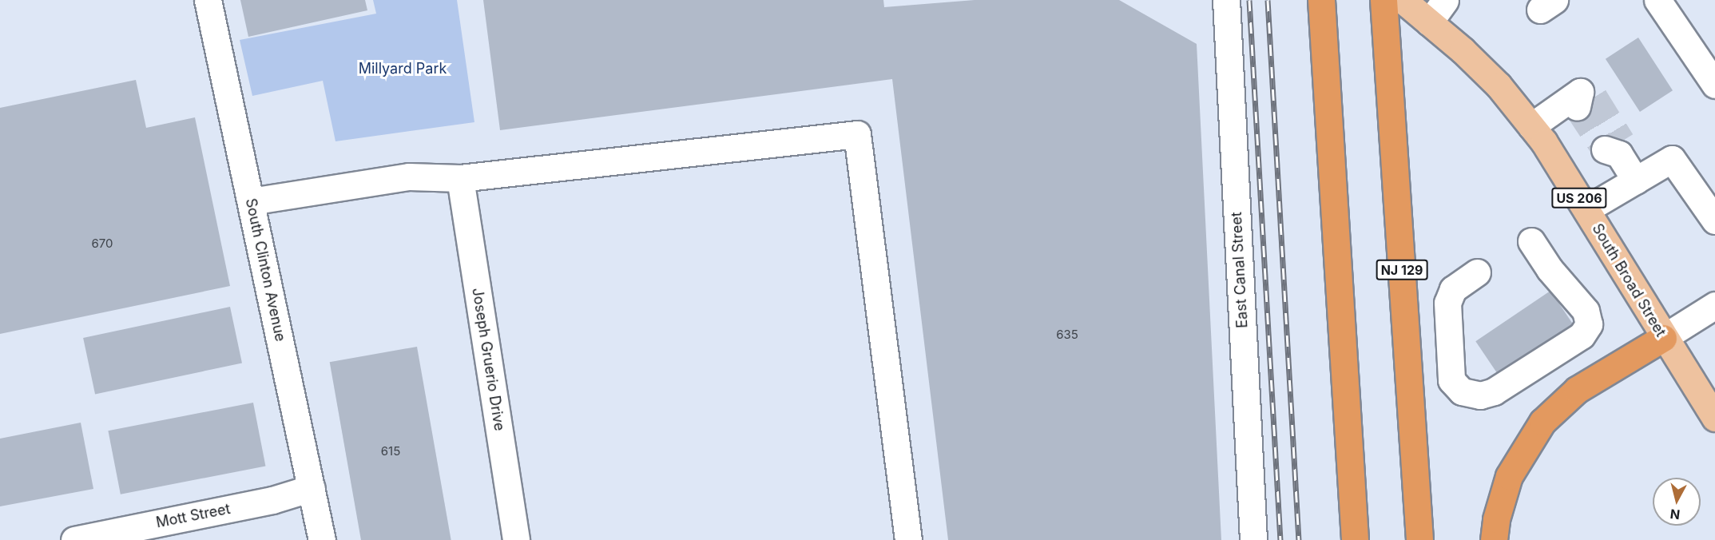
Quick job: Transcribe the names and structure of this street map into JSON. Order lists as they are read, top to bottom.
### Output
{
  "streets": {
    "highway": ["NJ 129"],
    "main road": ["US 206", "South Broad Street"],
    "street": [
      "South Clinton Avenue",
      "East Canal Street",
      "Joseph Gruerio Drive",
      "Mott Street"
    ]
  },
  "crossings": [
    ["South Clinton Avenue", "Mott Street"]
  ],
  "parks": ["Millyard Park"],
  "house_numbers": ["670", "635", "615"],
  "north": "bottom"
}
